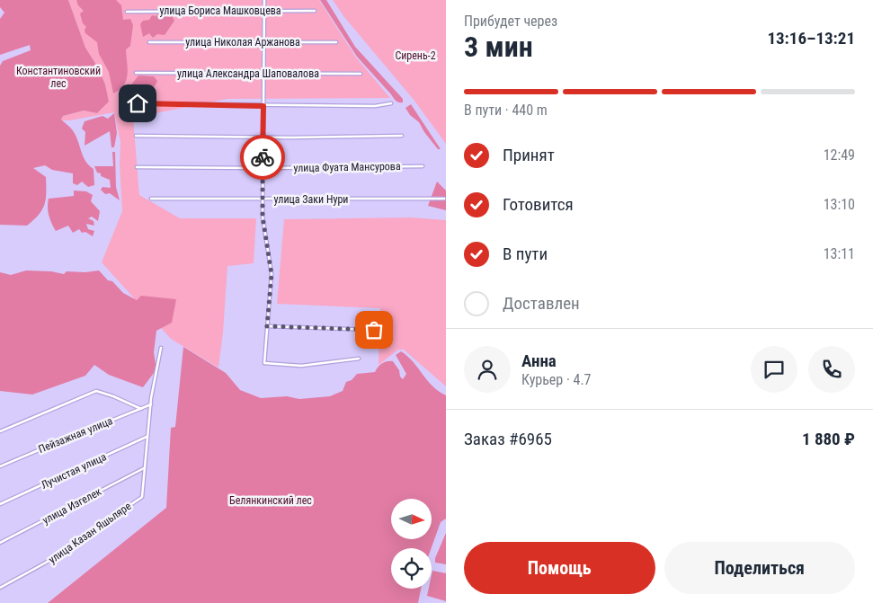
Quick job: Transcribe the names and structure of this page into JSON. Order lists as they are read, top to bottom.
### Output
{
  "streets": {
    "street": [
      "улица Бориса Машковцева",
      "улица Николая Аржанова",
      "улица Александра Шаповалова",
      "улица Фуата Мансурова",
      "улица Заки Нури",
      "Пейзажная улица",
      "Лучистая улица",
      "улица Изгелек",
      "улица Казан Яшьляре"
    ]
  },
  "crossings": [
    ["Пейзажная улица", "улица Казан Яшьляре"],
    ["Лучистая улица", "улица Казан Яшьляре"],
    ["улица Изгелек", "улица Казан Яшьляре"]
  ],
  "parks": ["Сирень-2", "Константиновский лес", "Белянкинский лес"],
  "north": "right",
  "page": {
    "heading": ["3 мин", "Прибудет через", "13:16–13:21"],
    "panel": [
      "Анна",
      "Курьер · 4.7",
      "Заказ #6965",
      "1 880 ₽"
    ],
    "bar": "В пути · 440 m",
    "list": [
      ["Принят", "12:49"],
      ["Готовится", "13:10"],
      ["В пути", "13:11"],
      "Доставлен"
    ],
    "buttons": ["Помощь", "Поделиться"]
  }
}
